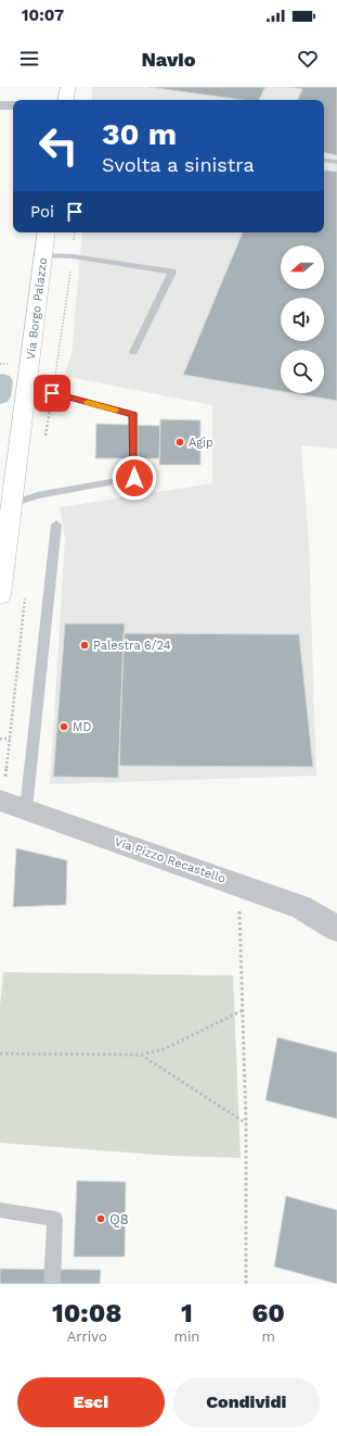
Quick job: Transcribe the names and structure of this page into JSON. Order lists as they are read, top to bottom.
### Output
{
  "streets": {
    "main road": ["Via Borgo Palazzo"],
    "street": ["Via Pizzo Recastello"]
  },
  "places": [
    "Agip",
    "Palestra 6/24",
    "MD",
    "Q8"
  ],
  "north": "left",
  "page": {
    "status": "10:07",
    "header": "Navio",
    "turn": ["30 m", "Svolta a sinistra"],
    "then": "Poi",
    "eta": [
      "10:08",
      "Arrivo",
      "1",
      "min",
      "60",
      "m"
    ],
    "buttons": ["Esci", "Condividi"]
  }
}
